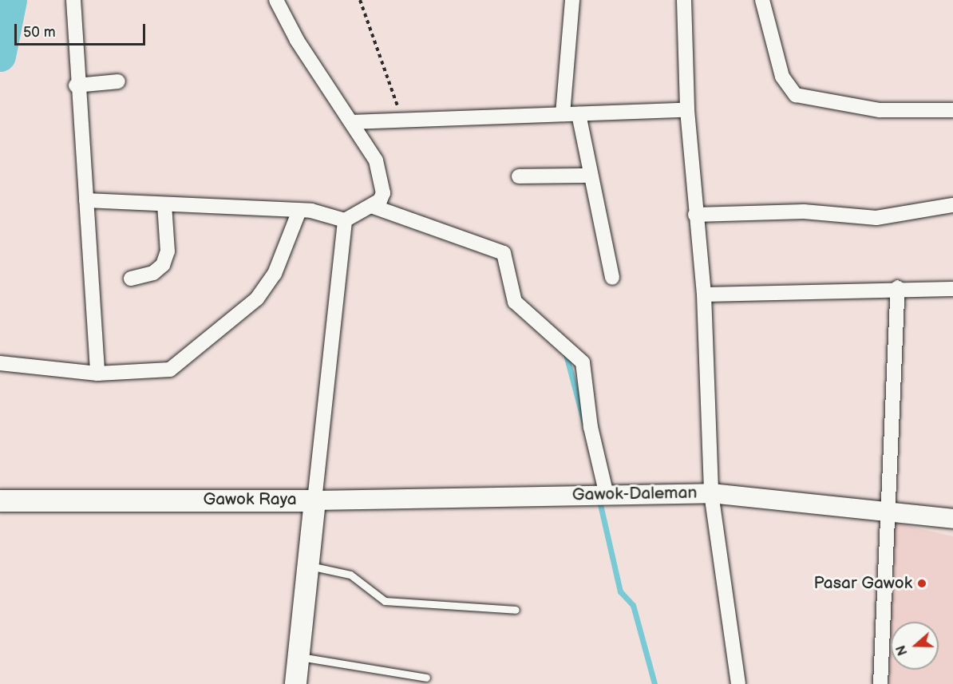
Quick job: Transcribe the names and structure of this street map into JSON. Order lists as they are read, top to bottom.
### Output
{
  "streets": {
    "main road": ["Gawok Raya"],
    "street": ["Gawok-Daleman"]
  },
  "crossings": [
    ["Gawok-Daleman", "Gawok Raya"]
  ],
  "places": ["Pasar Gawok"],
  "scale_bar": "50 m",
  "north": "left"
}
